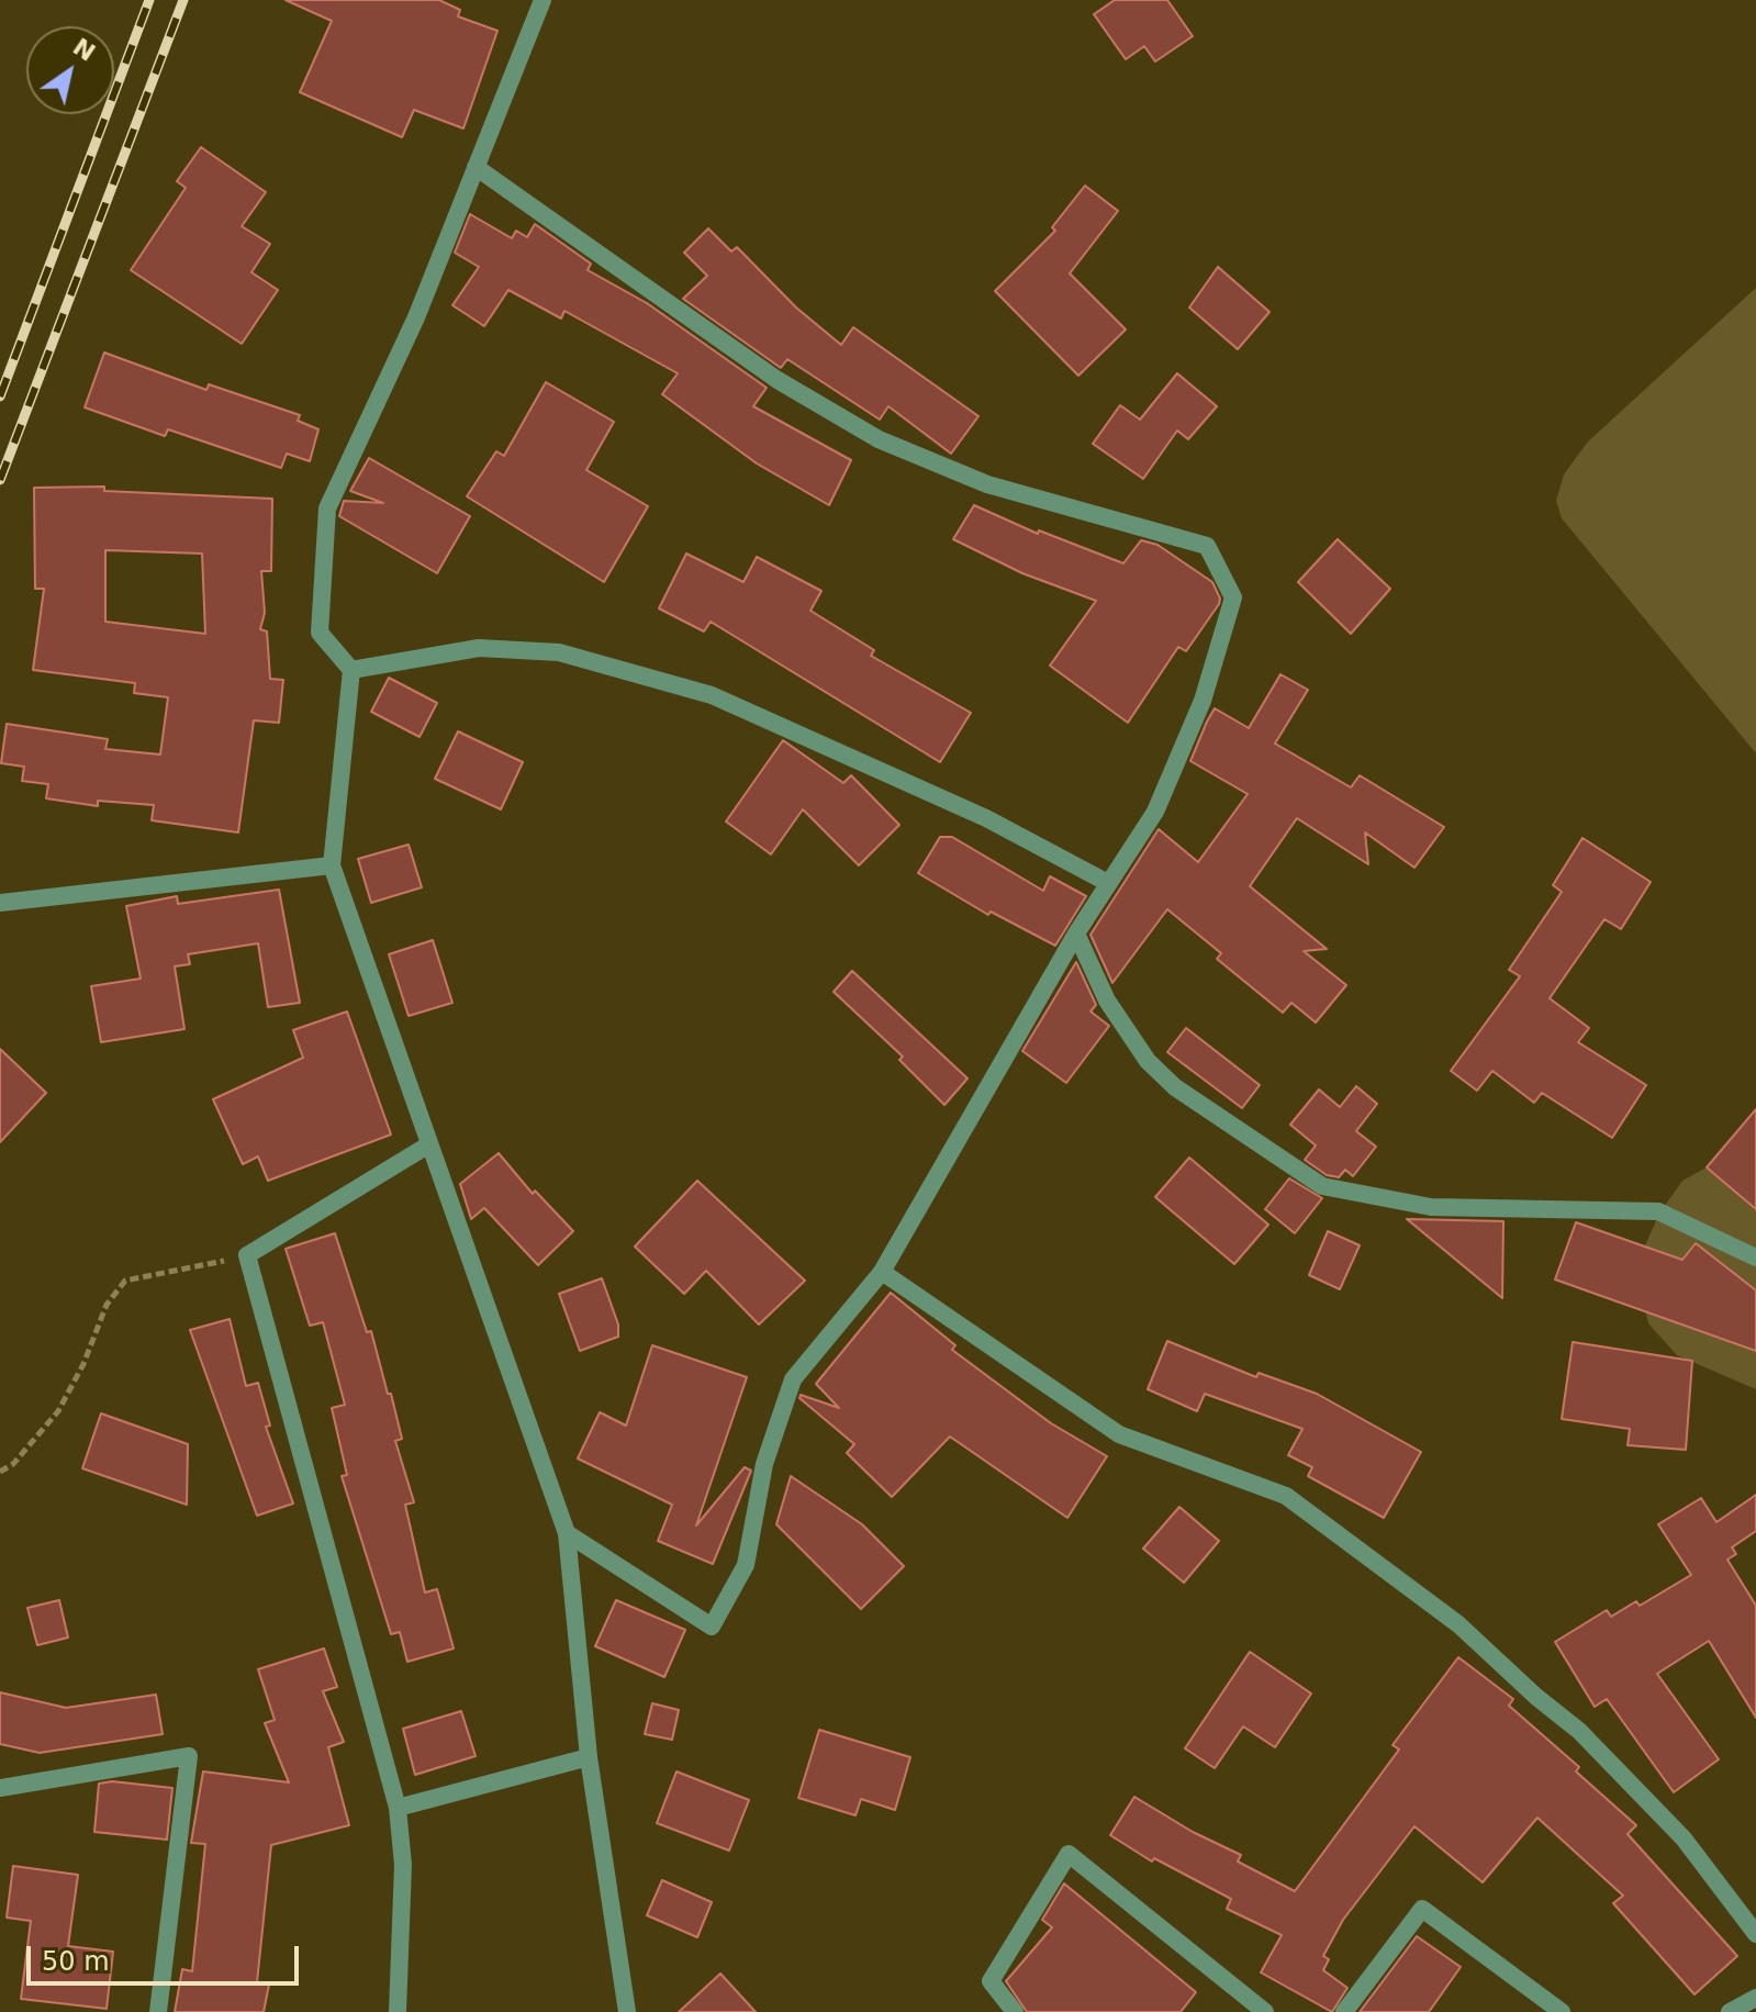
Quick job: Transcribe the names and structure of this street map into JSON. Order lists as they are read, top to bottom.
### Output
{
  "scale_bar": "50 m",
  "north": "top right"
}
